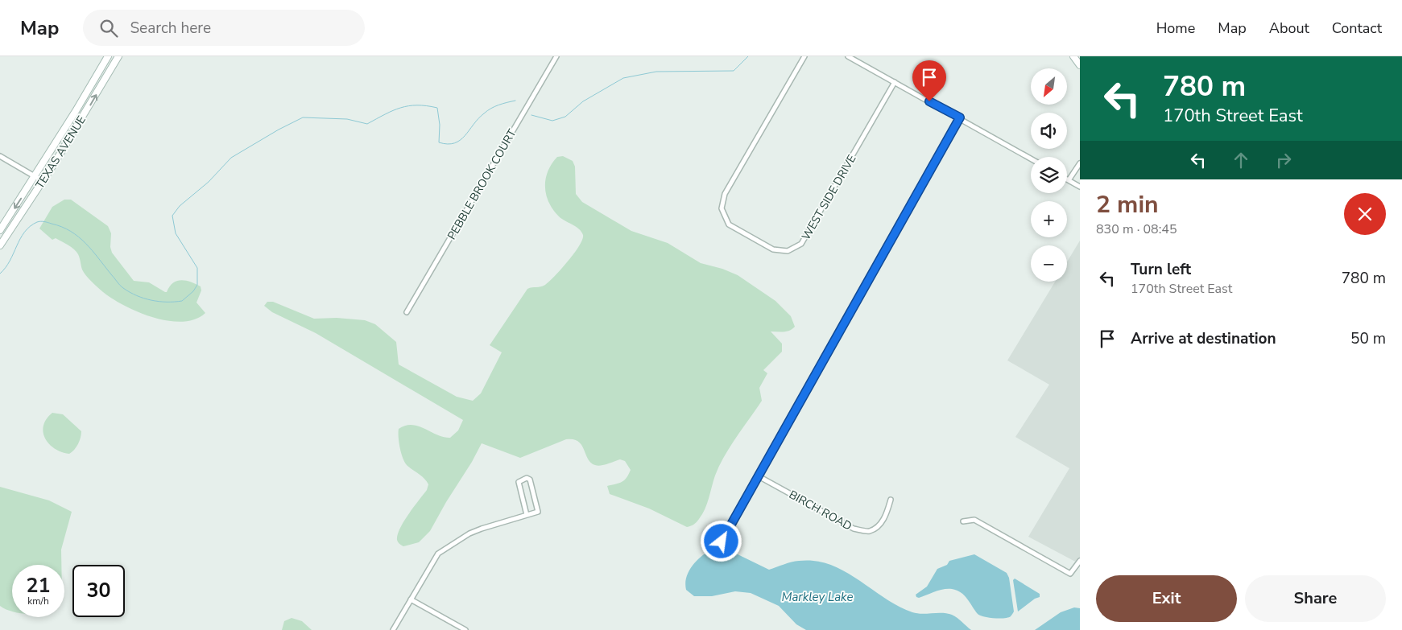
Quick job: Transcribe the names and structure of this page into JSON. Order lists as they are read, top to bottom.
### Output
{
  "streets": {
    "main road": ["TEXAS AVENUE"],
    "street": ["PEBBLE BROOK COURT", "WEST SIDE DRIVE", "BIRCH ROAD"]
  },
  "water": ["Markley Lake"],
  "north": "bottom left",
  "page": {
    "header": "Map",
    "search": "Search here",
    "nav": [
      "Home",
      "Map",
      "About",
      "Contact"
    ],
    "turn": ["780 m", "170th Street East"],
    "map_buttons": ["+", "−"],
    "heading": ["2 min", "830 m · 08:45"],
    "list": [
      {
        "name": "Turn left",
        "note": "170th Street East",
        "value": "780 m"
      },
      {
        "name": "Arrive at destination",
        "value": "50 m"
      }
    ],
    "speed": "21 km/h",
    "limit": "30",
    "buttons": ["Exit", "Share"]
  }
}
